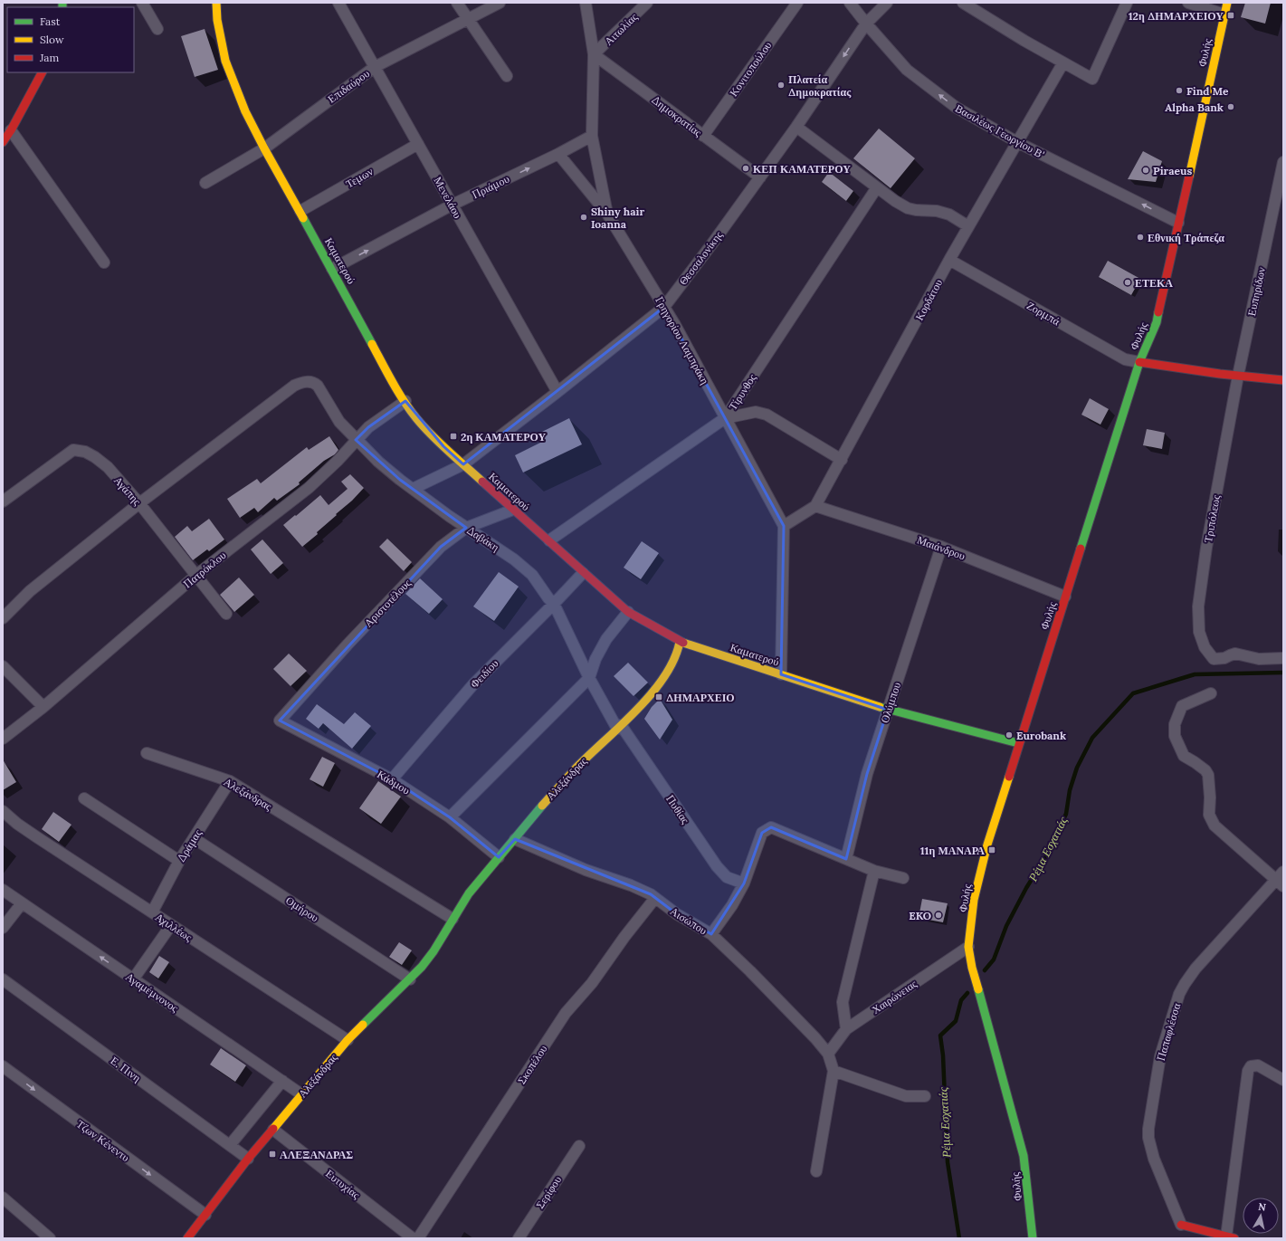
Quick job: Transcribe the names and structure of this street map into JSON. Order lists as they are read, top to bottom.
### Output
{
  "streets": {
    "street": [
      "Αιτωλίας",
      "Φυλής",
      "Κονιτοπούλου",
      "Επιδαύρου",
      "Δημοκρατίας",
      "Βασιλέως Γεωργίου Β'",
      "Τεμων",
      "Πριάμου",
      "Μενελάου",
      "Θεσσαλονίκης",
      "Καματερού",
      "Ευπηρίδων",
      "Κορδάτου",
      "Ζορμπά",
      "Γρηγορίου Λαμπράκη",
      "Τίρυνθος",
      "Αγάπης",
      "Τριπόλεως",
      "Δαβάκη",
      "Μαιάνδρου",
      "Πατρόκλου",
      "Αριστοτέλους",
      "Φειδίου",
      "Ολύμπου",
      "Αλεξάνδρας",
      "Κάδμου",
      "Πυθίας",
      "Δράμας",
      "Ομήρου",
      "Αισώπου",
      "Αχιλλέως",
      "Αγαμέμνονος",
      "Χαιρώνειας",
      "Παπαφλέσσα",
      "Σκοπέλου",
      "Ε. Πινη",
      "Τζων Κένεντυ",
      "Ευτυχίας",
      "Σερίφου"
    ]
  },
  "crossings": [
    ["Αιτωλίας", "Δημοκρατίας"],
    ["Αιτωλίας", "Γρηγορίου Λαμπράκη"],
    ["Φυλής", "Βασιλέως Γεωργίου Β'"],
    ["Φυλής", "Καματερού"],
    ["Φυλής", "Ζορμπά"],
    ["Φυλής", "Μαιάνδρου"],
    ["Φυλής", "Χαιρώνειας"],
    ["Κονιτοπούλου", "Δημοκρατίας"],
    ["Επιδαύρου", "Μενελάου"],
    ["Επιδαύρου", "Καματερού"],
    ["Δημοκρατίας", "Θεσσαλονίκης"],
    ["Δημοκρατίας", "Γρηγορίου Λαμπράκη"],
    ["Βασιλέως Γεωργίου Β'", "Θεσσαλονίκης"],
    ["Βασιλέως Γεωργίου Β'", "Κορδάτου"],
    ["Τεμων", "Μενελάου"],
    ["Τεμων", "Καματερού"],
    ["Πριάμου", "Μενελάου"],
    ["Πριάμου", "Καματερού"],
    ["Πριάμου", "Γρηγορίου Λαμπράκη"],
    ["Μενελάου", "Θεσσαλονίκης"],
    ["Θεσσαλονίκης", "Καματερού"],
    ["Θεσσαλονίκης", "Γρηγορίου Λαμπράκη"],
    ["Θεσσαλονίκης", "Δαβάκη"],
    ["Καματερού", "Γρηγορίου Λαμπράκη"],
    ["Καματερού", "Τίρυνθος"],
    ["Καματερού", "Πατρόκλου"],
    ["Καματερού", "Αριστοτέλους"],
    ["Καματερού", "Φειδίου"],
    ["Καματερού", "Ολύμπου"],
    ["Καματερού", "Αλεξάνδρας"],
    ["Ευπηρίδων", "Τριπόλεως"],
    ["Κορδάτου", "Ζορμπά"],
    ["Κορδάτου", "Γρηγορίου Λαμπράκη"],
    ["Κορδάτου", "Μαιάνδρου"],
    ["Γρηγορίου Λαμπράκη", "Τίρυνθος"],
    ["Αγάπης", "Δαβάκη"],
    ["Αγάπης", "Πατρόκλου"],
    ["Δαβάκη", "Πατρόκλου"],
    ["Δαβάκη", "Αριστοτέλους"],
    ["Δαβάκη", "Φειδίου"],
    ["Δαβάκη", "Αλεξάνδρας"],
    ["Δαβάκη", "Πυθίας"],
    ["Μαιάνδρου", "Ολύμπου"],
    ["Αριστοτέλους", "Κάδμου"],
    ["Φειδίου", "Κάδμου"],
    ["Αλεξάνδρας", "Κάδμου"],
    ["Αλεξάνδρας", "Πυθίας"],
    ["Αλεξάνδρας", "Δράμας"],
    ["Αλεξάνδρας", "Ομήρου"],
    ["Αλεξάνδρας", "Αισώπου"],
    ["Αλεξάνδρας", "Αχιλλέως"],
    ["Αλεξάνδρας", "Αγαμέμνονος"],
    ["Αλεξάνδρας", "Ε. Πινη"],
    ["Αλεξάνδρας", "Τζων Κένεντυ"],
    ["Αλεξάνδρας", "Ευτυχίας"],
    ["Δράμας", "Ομήρου"],
    ["Δράμας", "Αχιλλέως"],
    ["Αισώπου", "Χαιρώνειας"],
    ["Αισώπου", "Σκοπέλου"]
  ],
  "one_way": ["Πριάμου", "Αγαμέμνονος", "Τζων Κένεντυ"],
  "water": ["Ρέμα Εσχατιάς"],
  "places": {
    "transit": [
      "12η ΔΗΜΑΡΧΕΙΟΥ",
      "2η ΚΑΜΑΤΕΡΟΥ",
      "ΔΗΜΑΡΧΕΙΟ",
      "11η ΜΑΝΑΡΑ",
      "ΑΛΕΞΑΝΔΡΑΣ"
    ],
    "other": [
      "Πλατεία Δημοκρατίας",
      "Find Me",
      "Alpha Bank",
      "ΚΕΠ ΚΑΜΑΤΕΡΟΥ",
      "Piraeus",
      "Shiny hair Ioanna",
      "Εθνική Τράπεζα",
      "ΕΤΕΚΑ",
      "Eurobank",
      "EKO"
    ]
  },
  "legend": ["Fast", "Slow", "Jam"],
  "north": "top"
}
